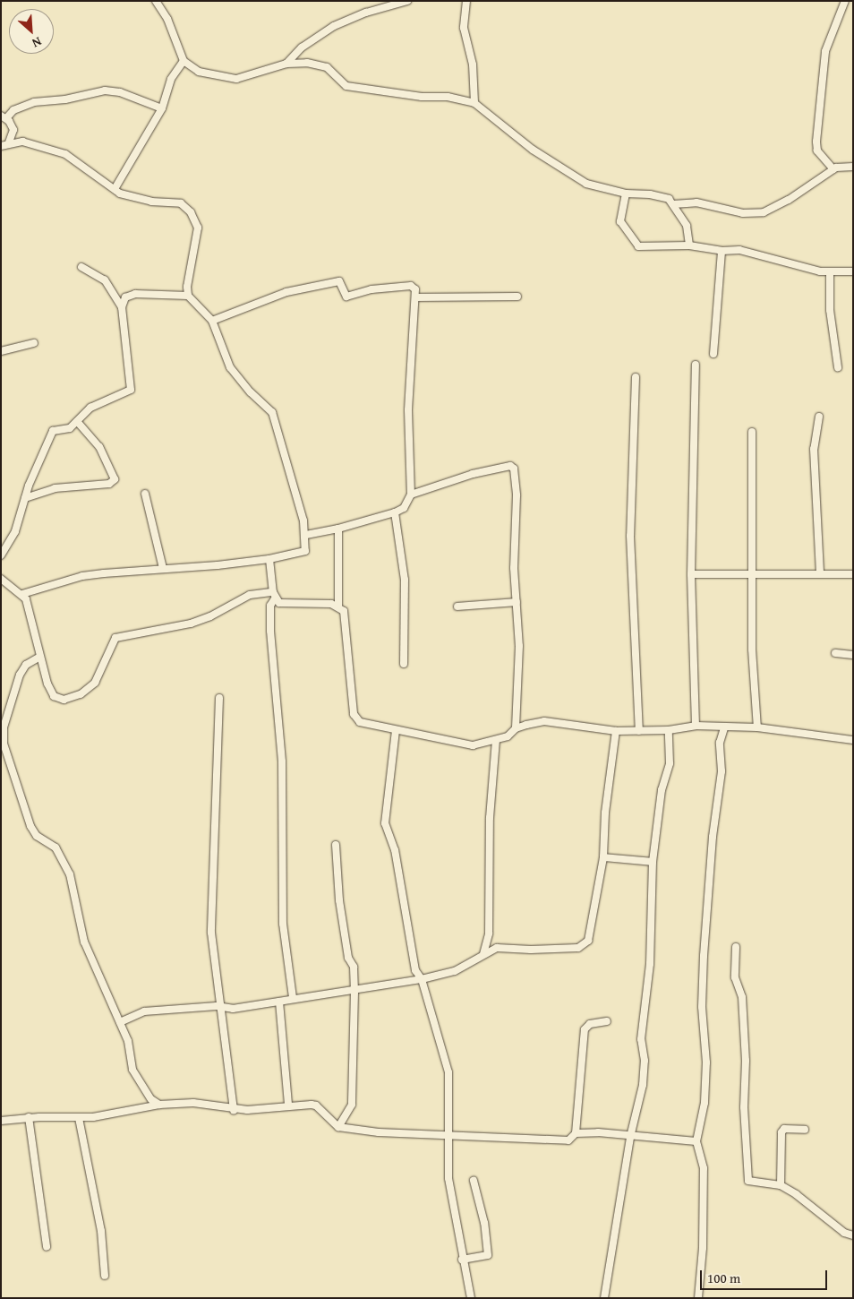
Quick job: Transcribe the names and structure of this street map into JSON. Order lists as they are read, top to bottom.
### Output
{
  "scale_bar": "100 m",
  "north": "bottom right"
}
